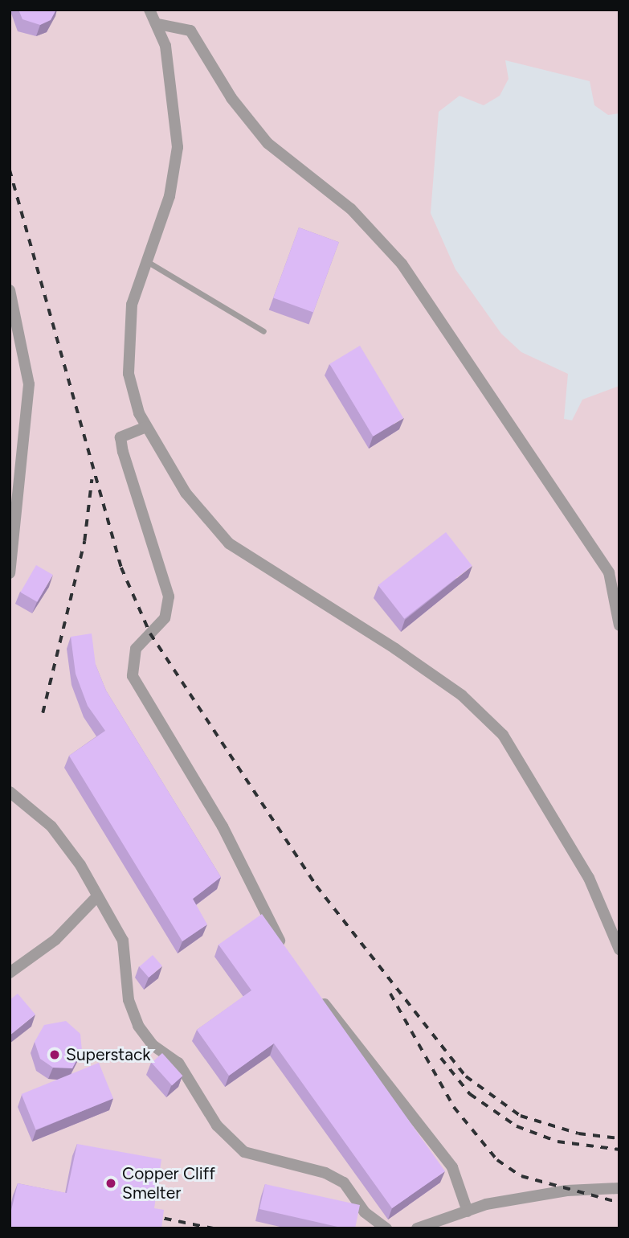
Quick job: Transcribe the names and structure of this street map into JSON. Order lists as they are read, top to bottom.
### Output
{
  "places": ["Superstack", "Copper Cliff Smelter"]
}
